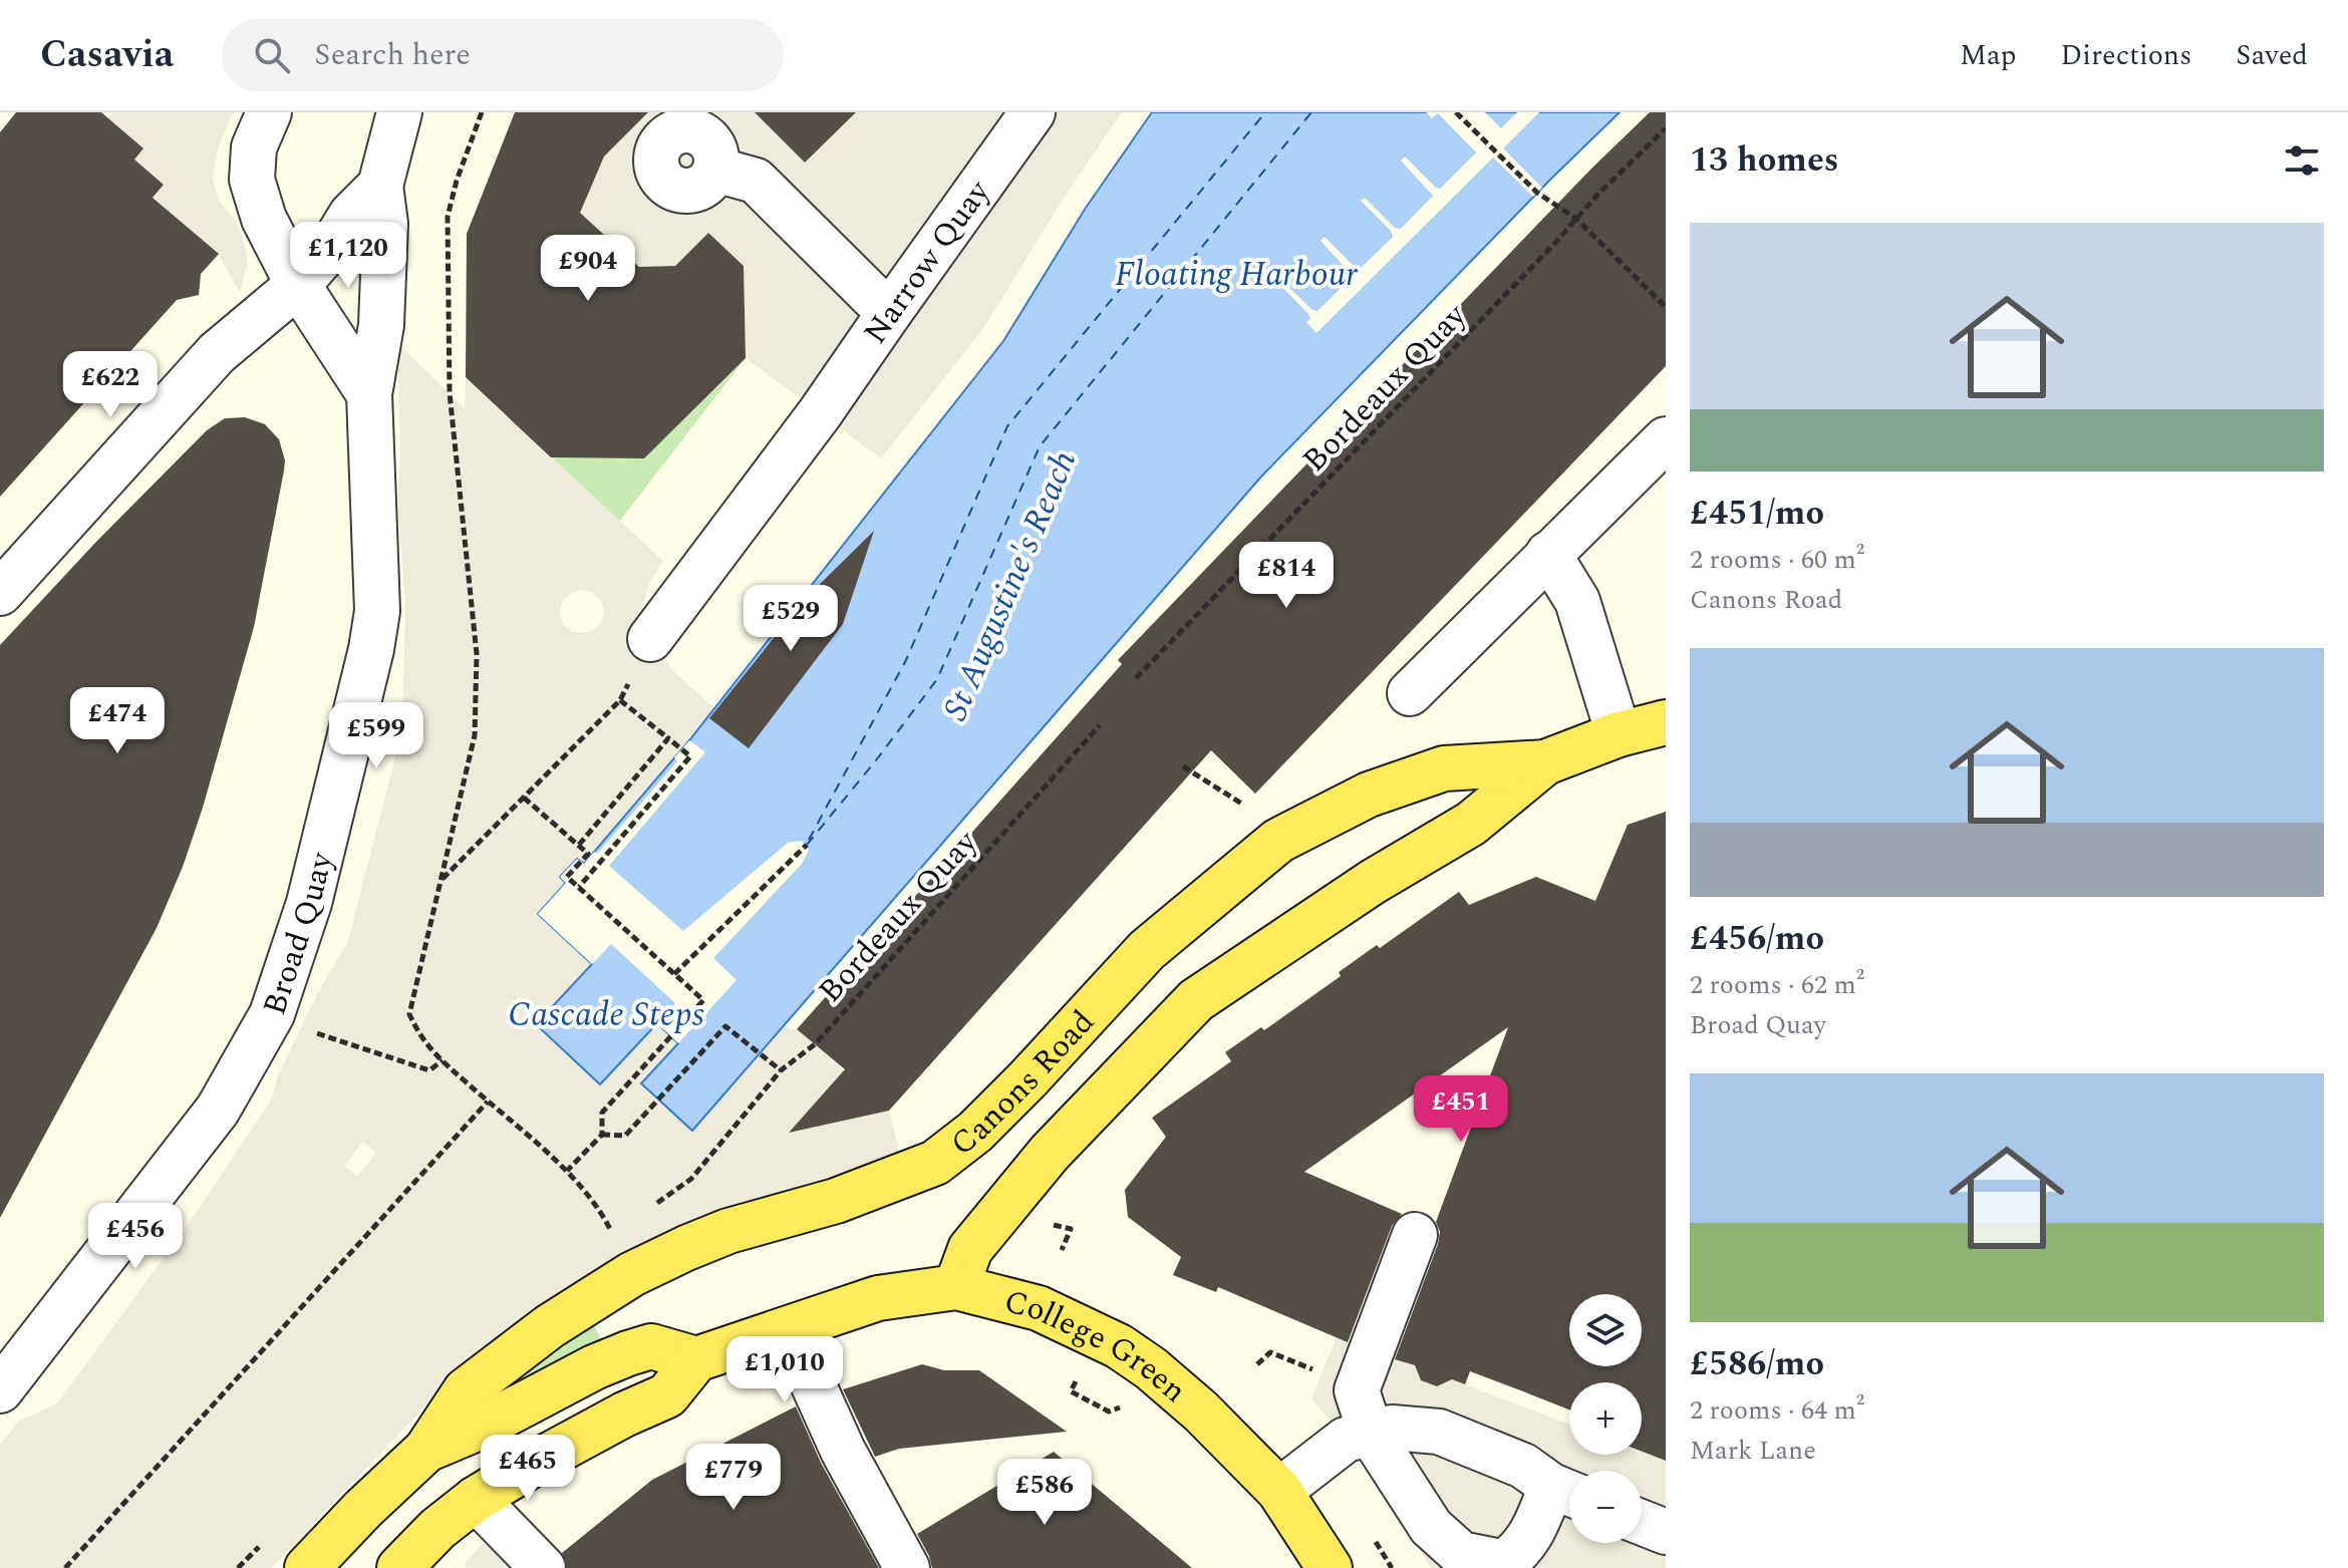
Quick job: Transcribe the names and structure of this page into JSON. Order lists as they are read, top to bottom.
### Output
{
  "streets": {
    "main road": ["Canons Road", "College Green"],
    "street": ["Narrow Quay", "Broad Quay"],
    "path": ["Bordeaux Quay"]
  },
  "water": ["Floating Harbour", "St Augustine's Reach", "Cascade Steps"],
  "page": {
    "header": "Casavia",
    "search": "Search here",
    "nav": ["Map", "Directions", "Saved"],
    "heading": "13 homes",
    "list": [
      {
        "name": "£451/mo",
        "note": "2 rooms · 60 m² · Canons Road"
      },
      {
        "name": "£456/mo",
        "note": "2 rooms · 62 m² · Broad Quay"
      },
      {
        "name": "£586/mo",
        "note": "2 rooms · 64 m² · Mark Lane"
      }
    ],
    "price": [
      "£1,120",
      "£904",
      "£622",
      "£814",
      "£529",
      "£474",
      "£599",
      "£451",
      "£456",
      "£1,010",
      "£465",
      "£779",
      "£586"
    ],
    "map_buttons": ["+", "−"]
  }
}
